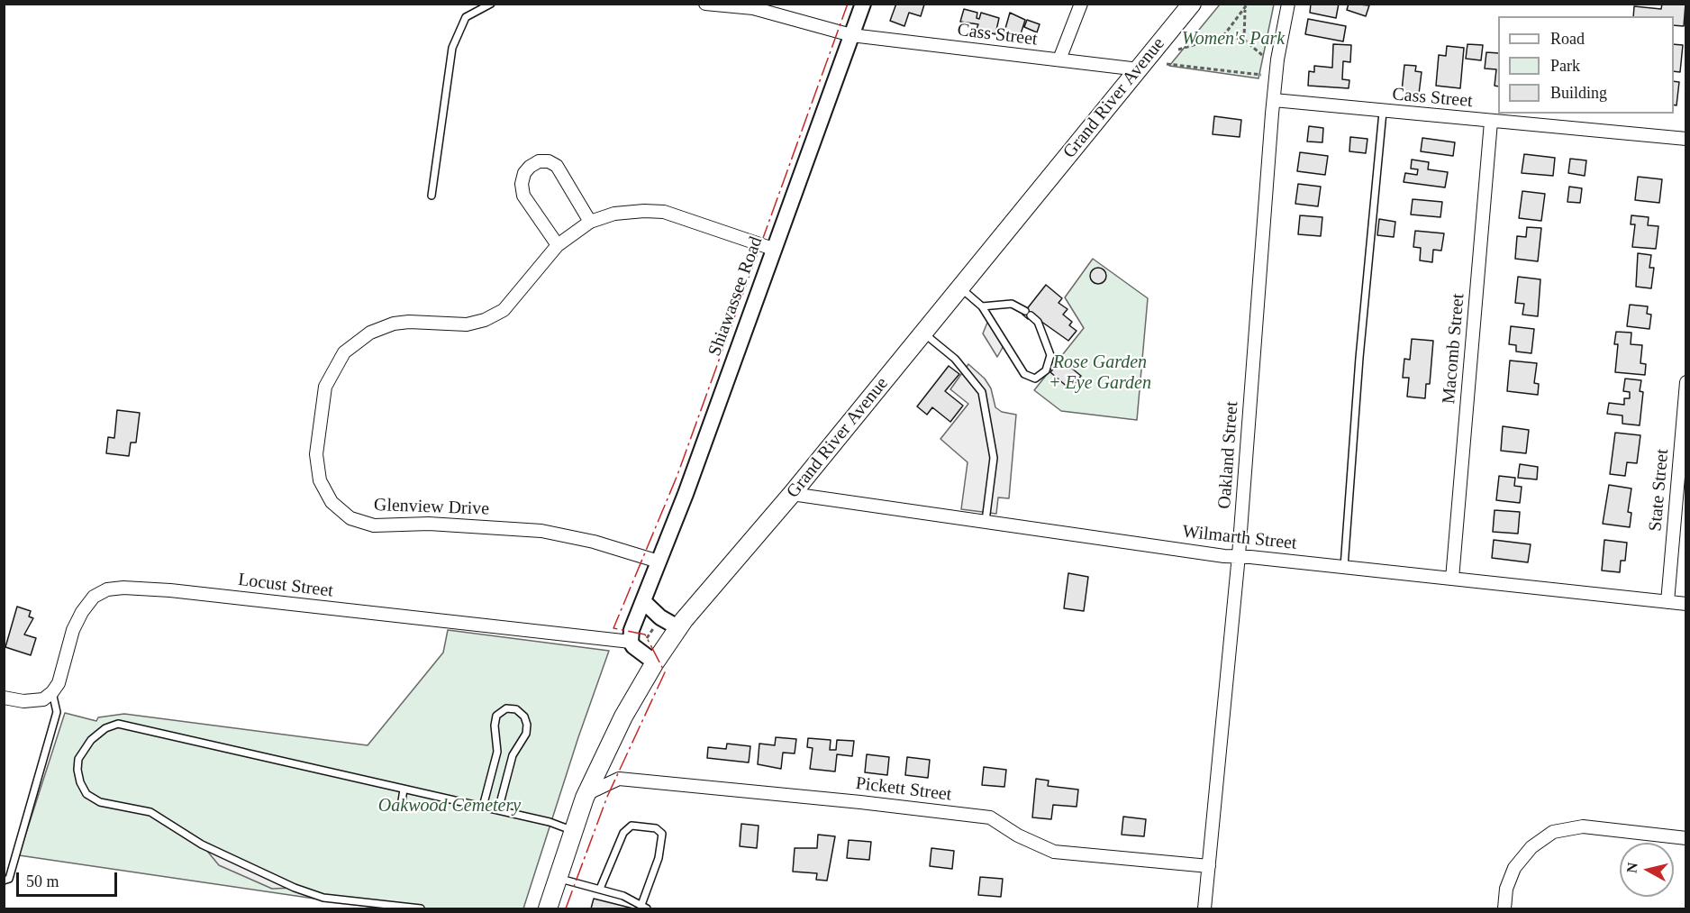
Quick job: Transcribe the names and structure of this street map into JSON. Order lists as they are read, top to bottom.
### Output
{
  "streets": {
    "main road": ["Grand River Avenue"],
    "street": [
      "Cass Street",
      "Shiawassee Road",
      "Macomb Street",
      "Oakland Street",
      "State Street",
      "Glenview Drive",
      "Wilmarth Street",
      "Locust Street",
      "Pickett Street"
    ]
  },
  "crossings": [
    ["Cass Street", "Grand River Avenue"],
    ["Cass Street", "Shiawassee Road"],
    ["Cass Street", "Macomb Street"],
    ["Cass Street", "Oakland Street"],
    ["Grand River Avenue", "Wilmarth Street"],
    ["Grand River Avenue", "Pickett Street"],
    ["Shiawassee Road", "Glenview Drive"],
    ["Shiawassee Road", "Locust Street"],
    ["Macomb Street", "Wilmarth Street"],
    ["Oakland Street", "Wilmarth Street"],
    ["Oakland Street", "Pickett Street"],
    ["State Street", "Wilmarth Street"]
  ],
  "parks": ["Women's Park", "Rose Garden + Eye Garden", "Oakwood Cemetery"],
  "legend": ["Road", "Park", "Building"],
  "scale_bar": "50 m",
  "north": "left"
}
